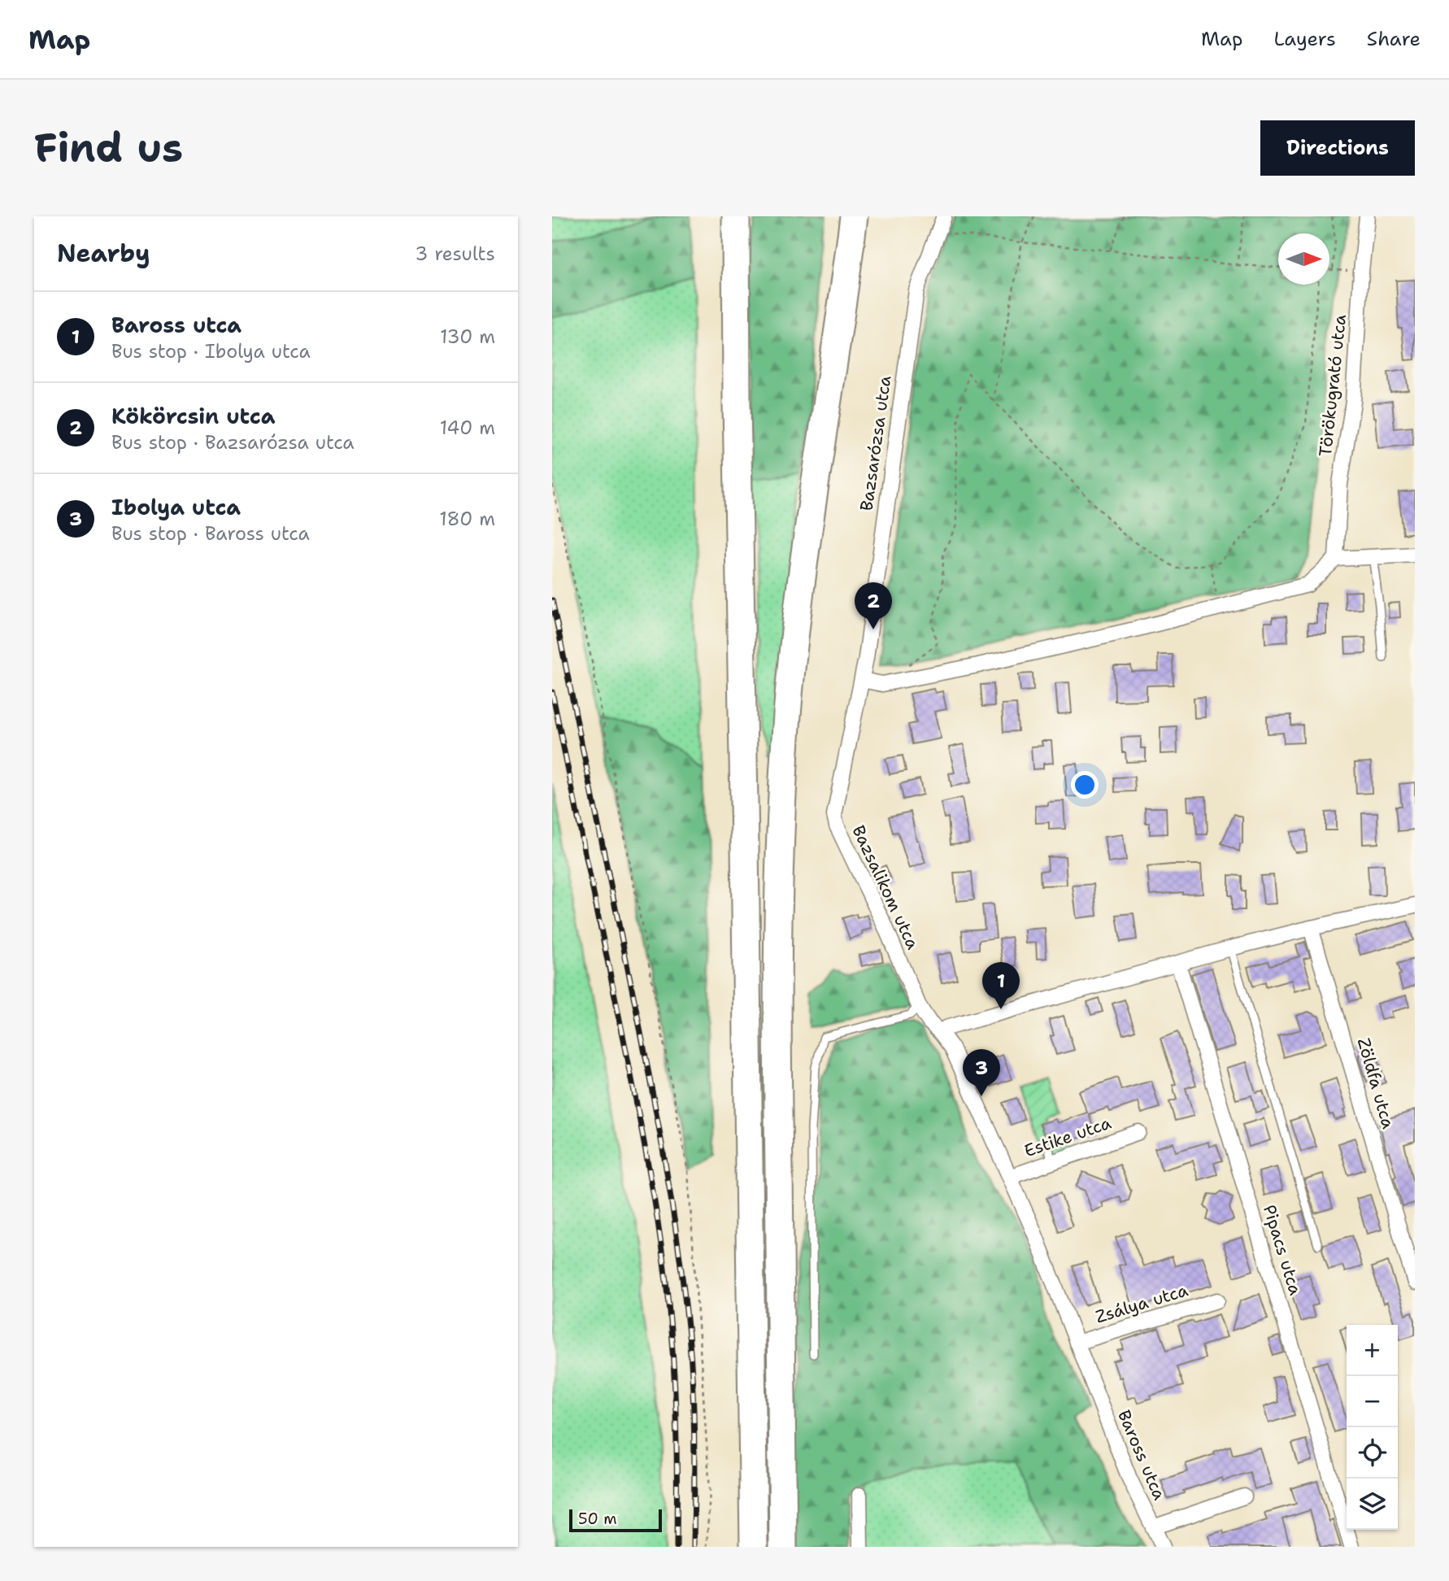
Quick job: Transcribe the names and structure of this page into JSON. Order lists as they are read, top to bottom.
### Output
{
  "streets": {
    "street": [
      "Törökugrató utca",
      "Bazsarózsa utca",
      "Bazsalikom utca",
      "Zöldfa utca",
      "Estike utca",
      "Pipacs utca",
      "Zsálya utca",
      "Baross utca"
    ]
  },
  "crossings": [
    ["Bazsarózsa utca", "Bazsalikom utca"],
    ["Bazsalikom utca", "Baross utca"],
    ["Estike utca", "Baross utca"],
    ["Zsálya utca", "Baross utca"]
  ],
  "scale_bar": "50 m",
  "north": "right",
  "page": {
    "header": "Map",
    "nav": ["Map", "Layers", "Share"],
    "buttons": "Directions",
    "title": "Find us",
    "heading": ["Nearby", "3 results"],
    "list": [
      {
        "mark": "1",
        "name": "Baross utca",
        "note": "Bus stop · Ibolya utca",
        "value": "130 m"
      },
      {
        "mark": "2",
        "name": "Kökörcsin utca",
        "note": "Bus stop · Bazsarózsa utca",
        "value": "140 m"
      },
      {
        "mark": "3",
        "name": "Ibolya utca",
        "note": "Bus stop · Baross utca",
        "value": "180 m"
      }
    ],
    "pins": ["2", "1", "3"],
    "map_buttons": ["+", "−"],
    "scale": "50 m"
  }
}
